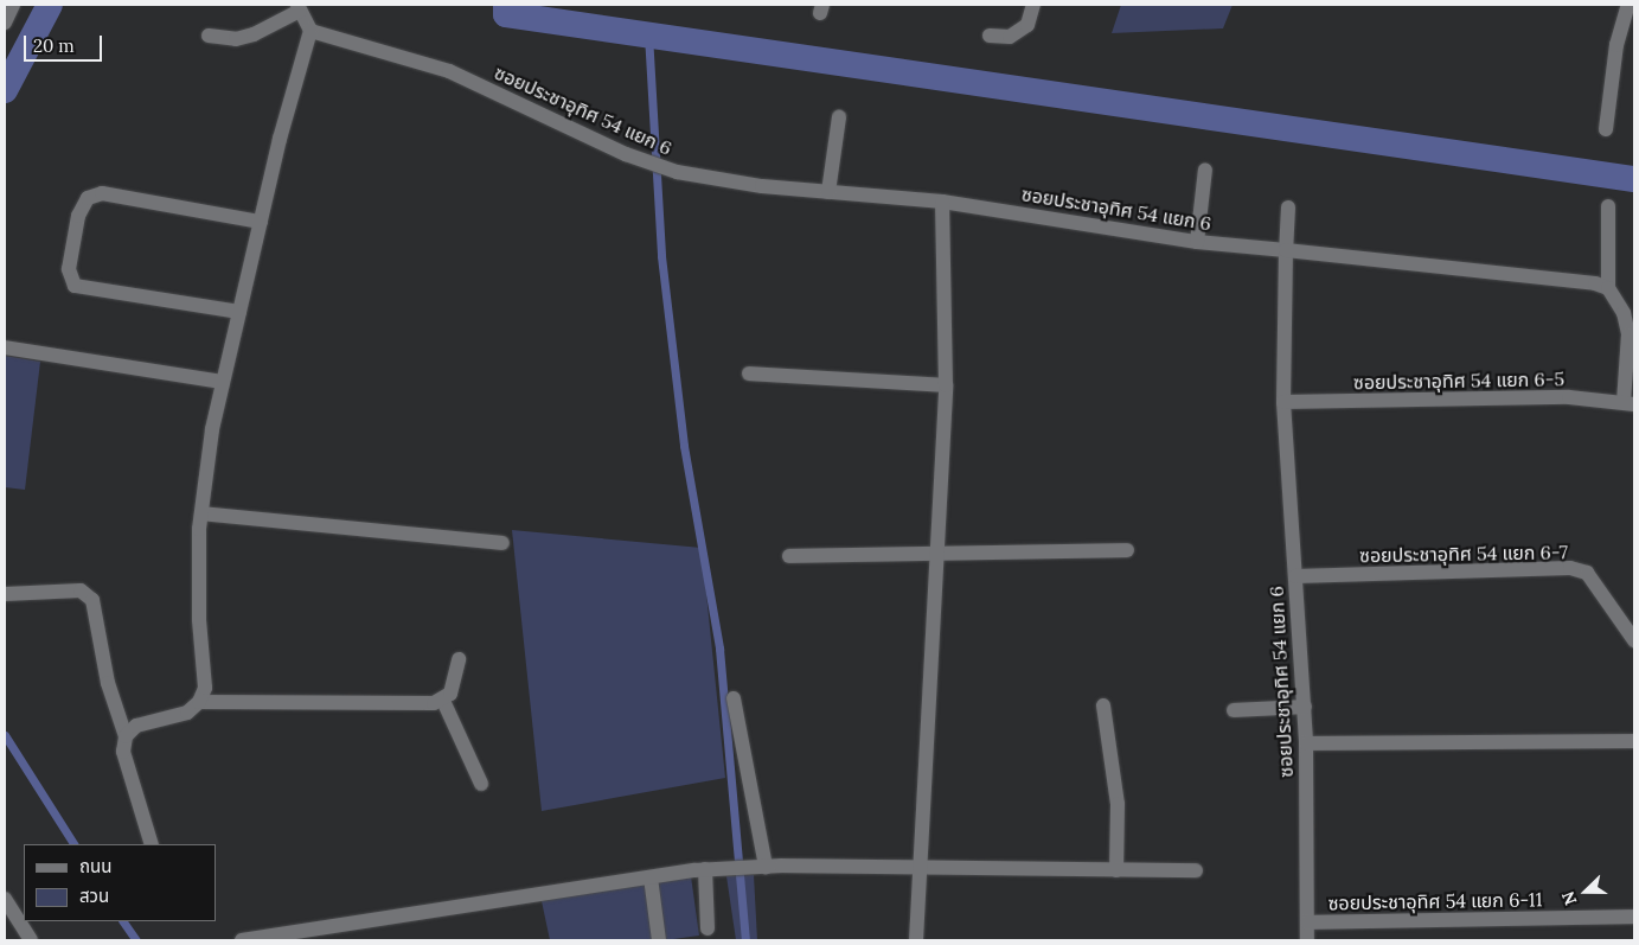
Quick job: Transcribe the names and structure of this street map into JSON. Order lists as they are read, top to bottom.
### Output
{
  "streets": {
    "street": [
      "ซอยประชาอุทิศ 54 แยก 6",
      "ซอยประชาอุทิศ 54 แยก 6-5",
      "ซอยประชาอุทิศ 54 แยก 6-7",
      "ซอยประชาอุทิศ 54 แยก 6-11"
    ]
  },
  "crossings": [
    ["ซอยประชาอุทิศ 54 แยก 6", "ซอยประชาอุทิศ 54 แยก 6-5"],
    ["ซอยประชาอุทิศ 54 แยก 6", "ซอยประชาอุทิศ 54 แยก 6-7"],
    ["ซอยประชาอุทิศ 54 แยก 6", "ซอยประชาอุทิศ 54 แยก 6-11"]
  ],
  "legend": ["ถนน", "สวน"],
  "scale_bar": "20 m",
  "north": "left"
}
